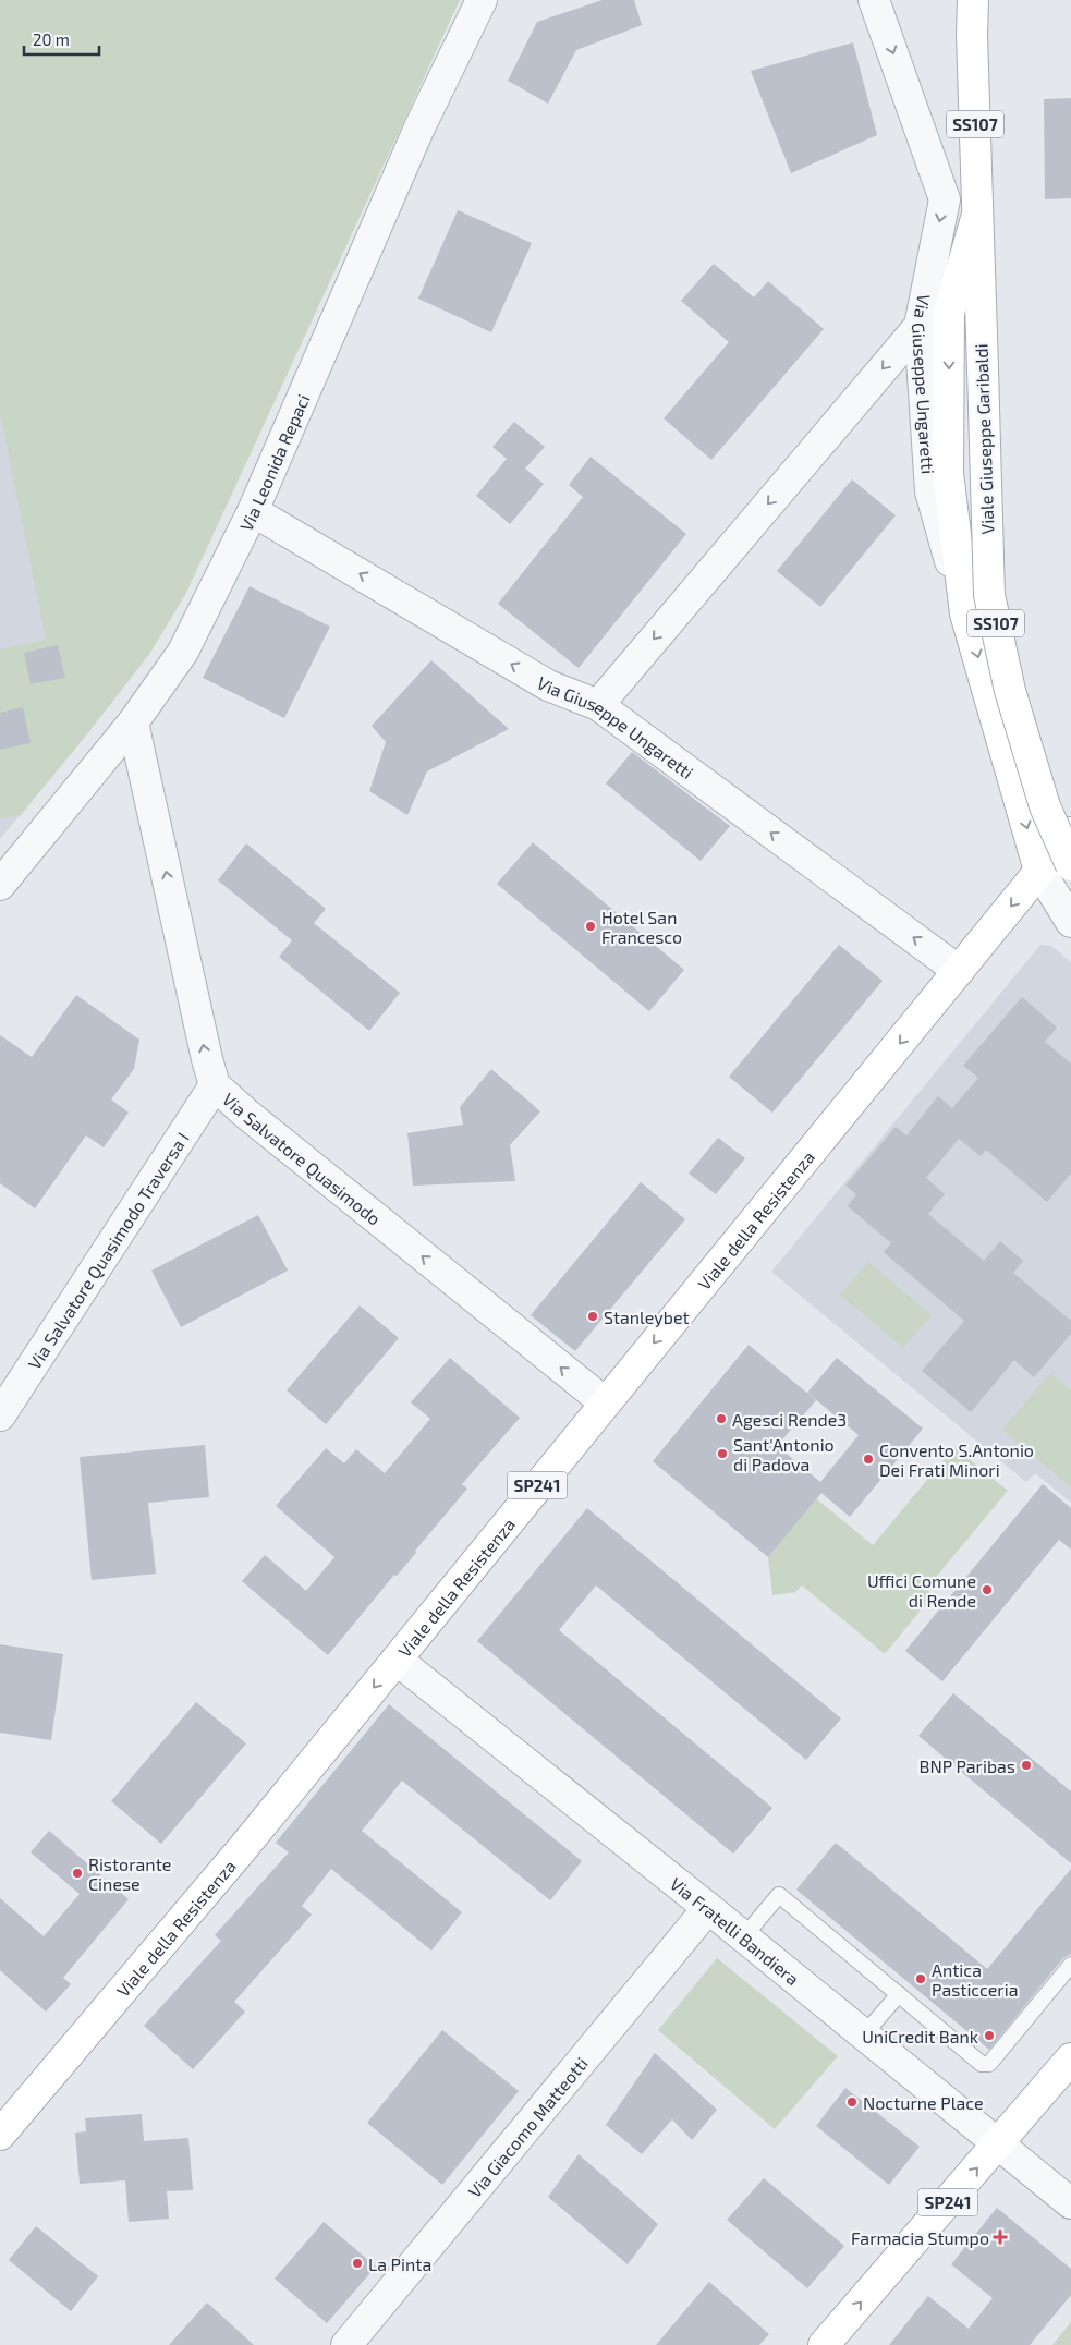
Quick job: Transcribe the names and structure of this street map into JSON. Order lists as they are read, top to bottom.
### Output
{
  "streets": {
    "main road": [
      "SS107",
      "Viale Giuseppe Garibaldi",
      "Viale della Resistenza",
      "SP241"
    ],
    "street": [
      "Via Giuseppe Ungaretti",
      "Via Leonida Repaci",
      "Via Salvatore Quasimodo",
      "Via Salvatore Quasimodo Traversa I",
      "Via Fratelli Bandiera",
      "Via Giacomo Matteotti"
    ]
  },
  "crossings": [
    ["Via Giuseppe Ungaretti", "Via Leonida Repaci"],
    ["Via Giuseppe Ungaretti", "Viale della Resistenza"],
    ["Via Leonida Repaci", "Via Salvatore Quasimodo"],
    ["Via Salvatore Quasimodo", "Viale della Resistenza"],
    ["Via Salvatore Quasimodo", "Via Salvatore Quasimodo Traversa I"],
    ["Viale della Resistenza", "Via Fratelli Bandiera"],
    ["SP241", "Via Fratelli Bandiera"],
    ["Via Fratelli Bandiera", "Via Giacomo Matteotti"]
  ],
  "one_way": ["Via Salvatore Quasimodo", "Viale della Resistenza"],
  "places": {
    "other": [
      "Hotel San Francesco",
      "Stanleybet",
      "Agesci Rende3",
      "Sant'Antonio di Padova",
      "Convento S.Antonio Dei Frati Minori",
      "Uffici Comune di Rende",
      "BNP Paribas",
      "Ristorante Cinese",
      "Antica Pasticceria",
      "UniCredit Bank",
      "Nocturne Place",
      "La Pinta"
    ],
    "health": ["Farmacia Stumpo"]
  },
  "scale_bar": "20 m"
}
